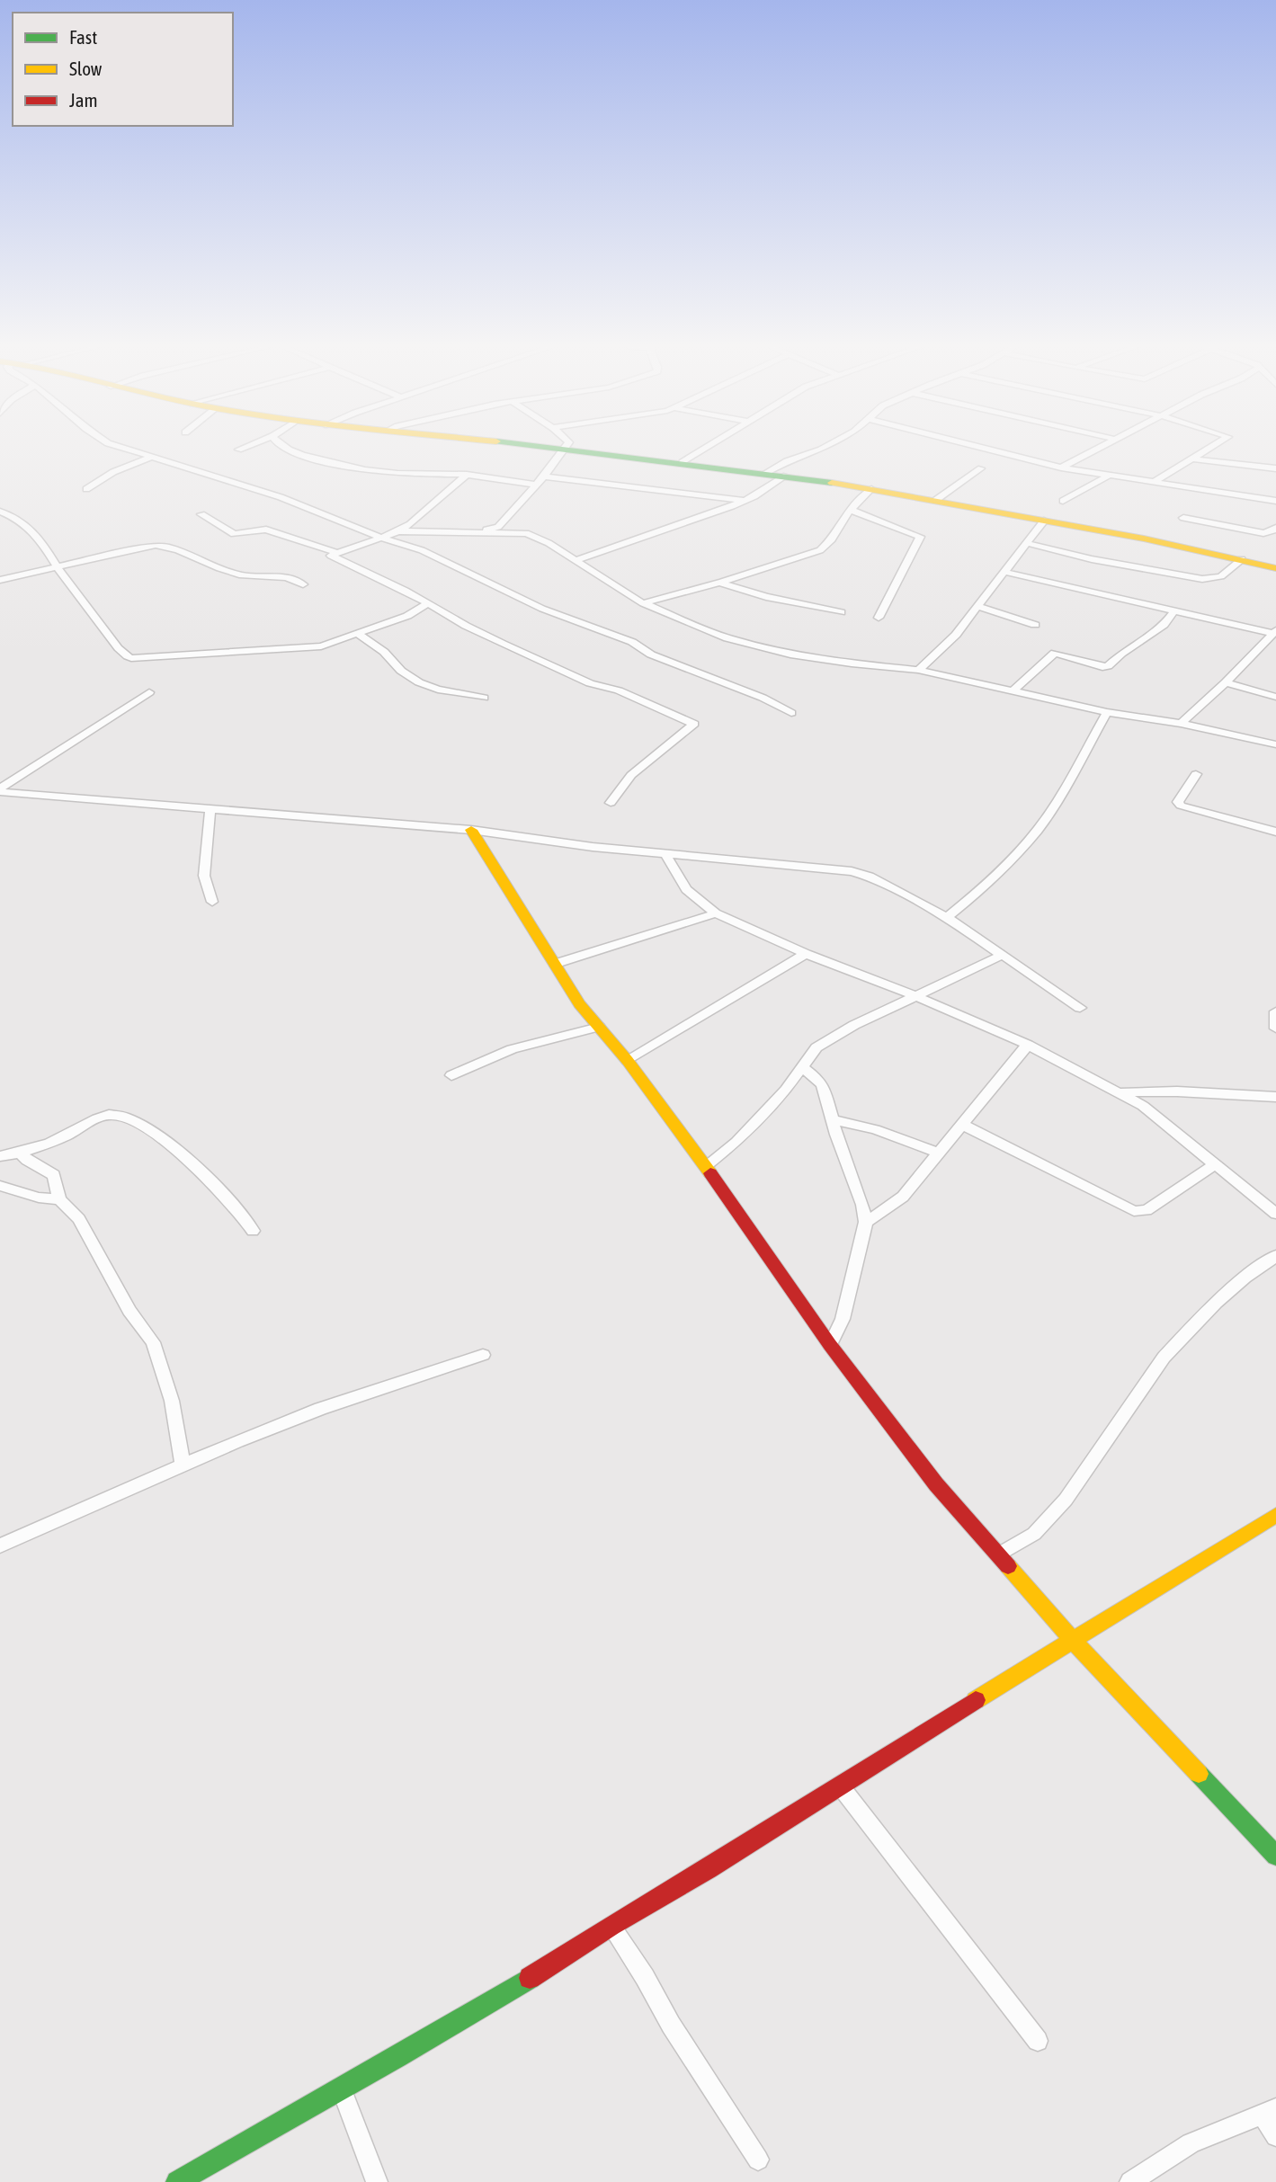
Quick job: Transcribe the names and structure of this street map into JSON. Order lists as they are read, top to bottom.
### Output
{
  "legend": ["Fast", "Slow", "Jam"]
}
